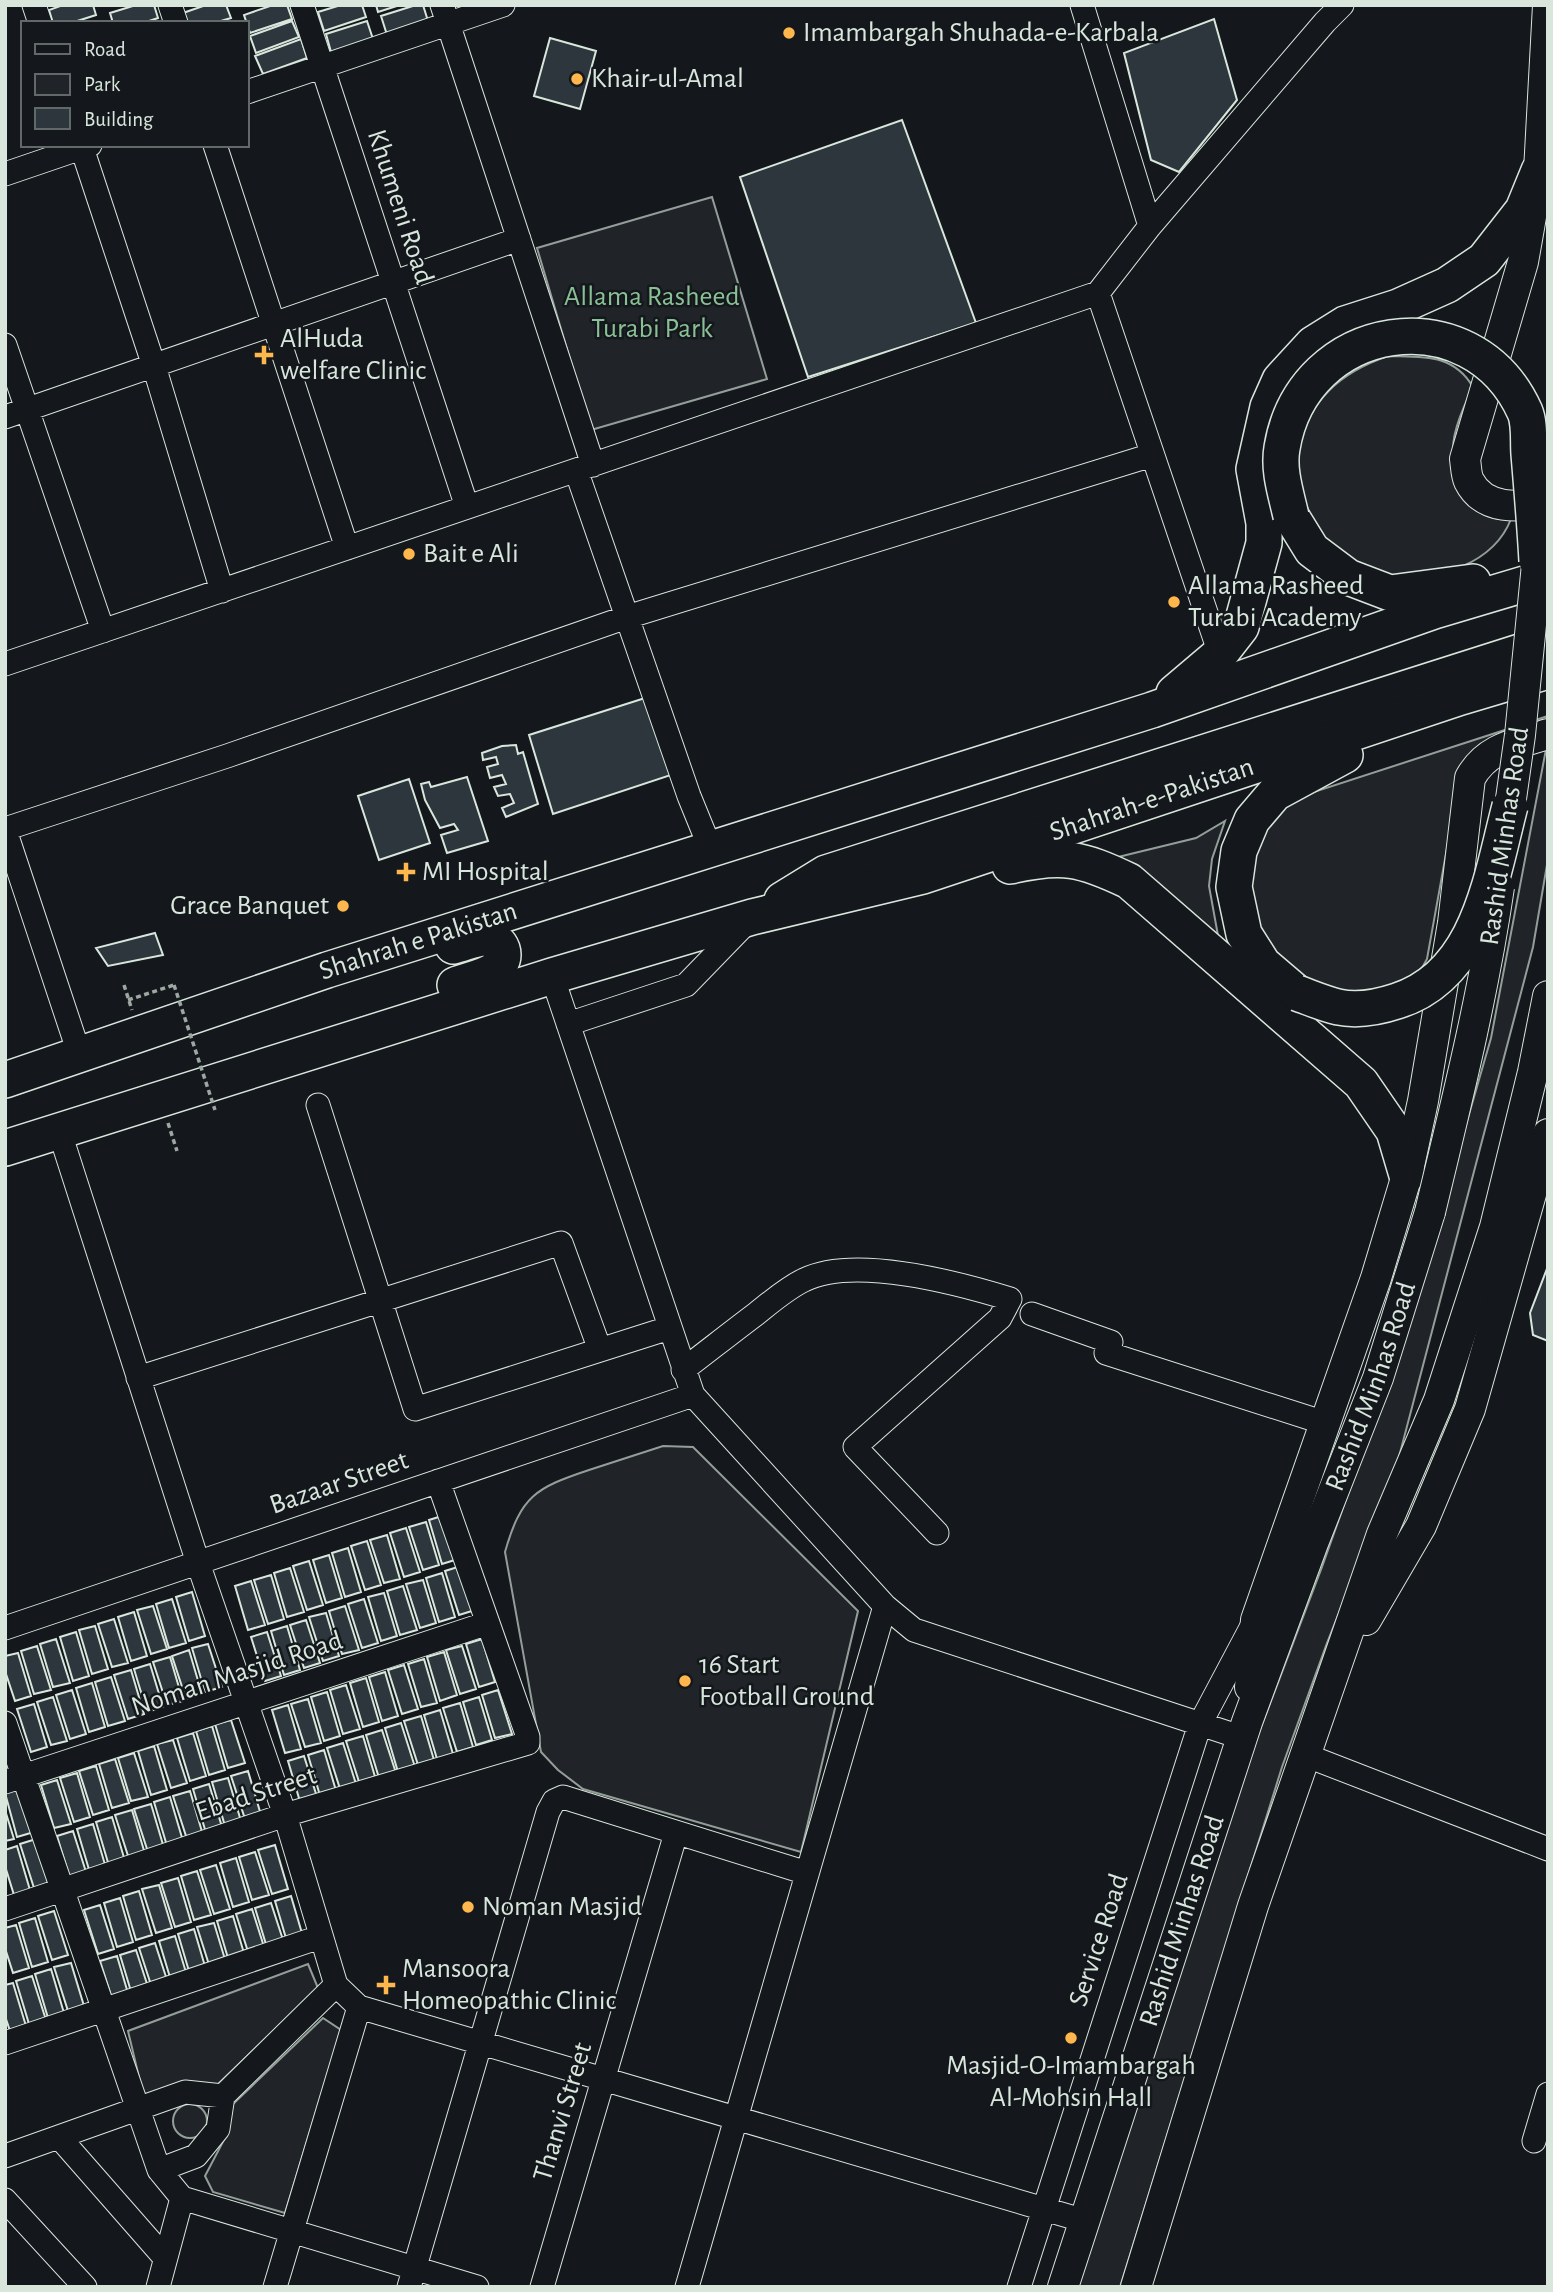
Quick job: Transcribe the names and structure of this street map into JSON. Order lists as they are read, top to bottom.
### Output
{
  "streets": {
    "highway": ["Shahrah-e-Pakistan", "Shahrah e Pakistan"],
    "main road": ["Rashid Minhas Road"],
    "street": [
      "Khumeni Road",
      "Bazaar Street",
      "Noman Masjid Road",
      "Ebad Street",
      "Service Road",
      "Thanvi Street"
    ]
  },
  "crossings": [
    ["Noman Masjid Road", "Ebad Street"]
  ],
  "parks": ["Allama Rasheed Turabi Park"],
  "places": {
    "other": [
      "Imambargah Shuhada-e-Karbala",
      "Khair-ul-Amal",
      "Bait e Ali",
      "Allama Rasheed Turabi Academy",
      "Grace Banquet",
      "16 Start Football Ground",
      "Noman Masjid",
      "Masjid-O-Imambargah Al-Mohsin Hall"
    ],
    "health": ["AlHuda welfare Clinic", "MI Hospital", "Mansoora Homeopathic Clinic"]
  },
  "legend": ["Road", "Park", "Building"]
}
